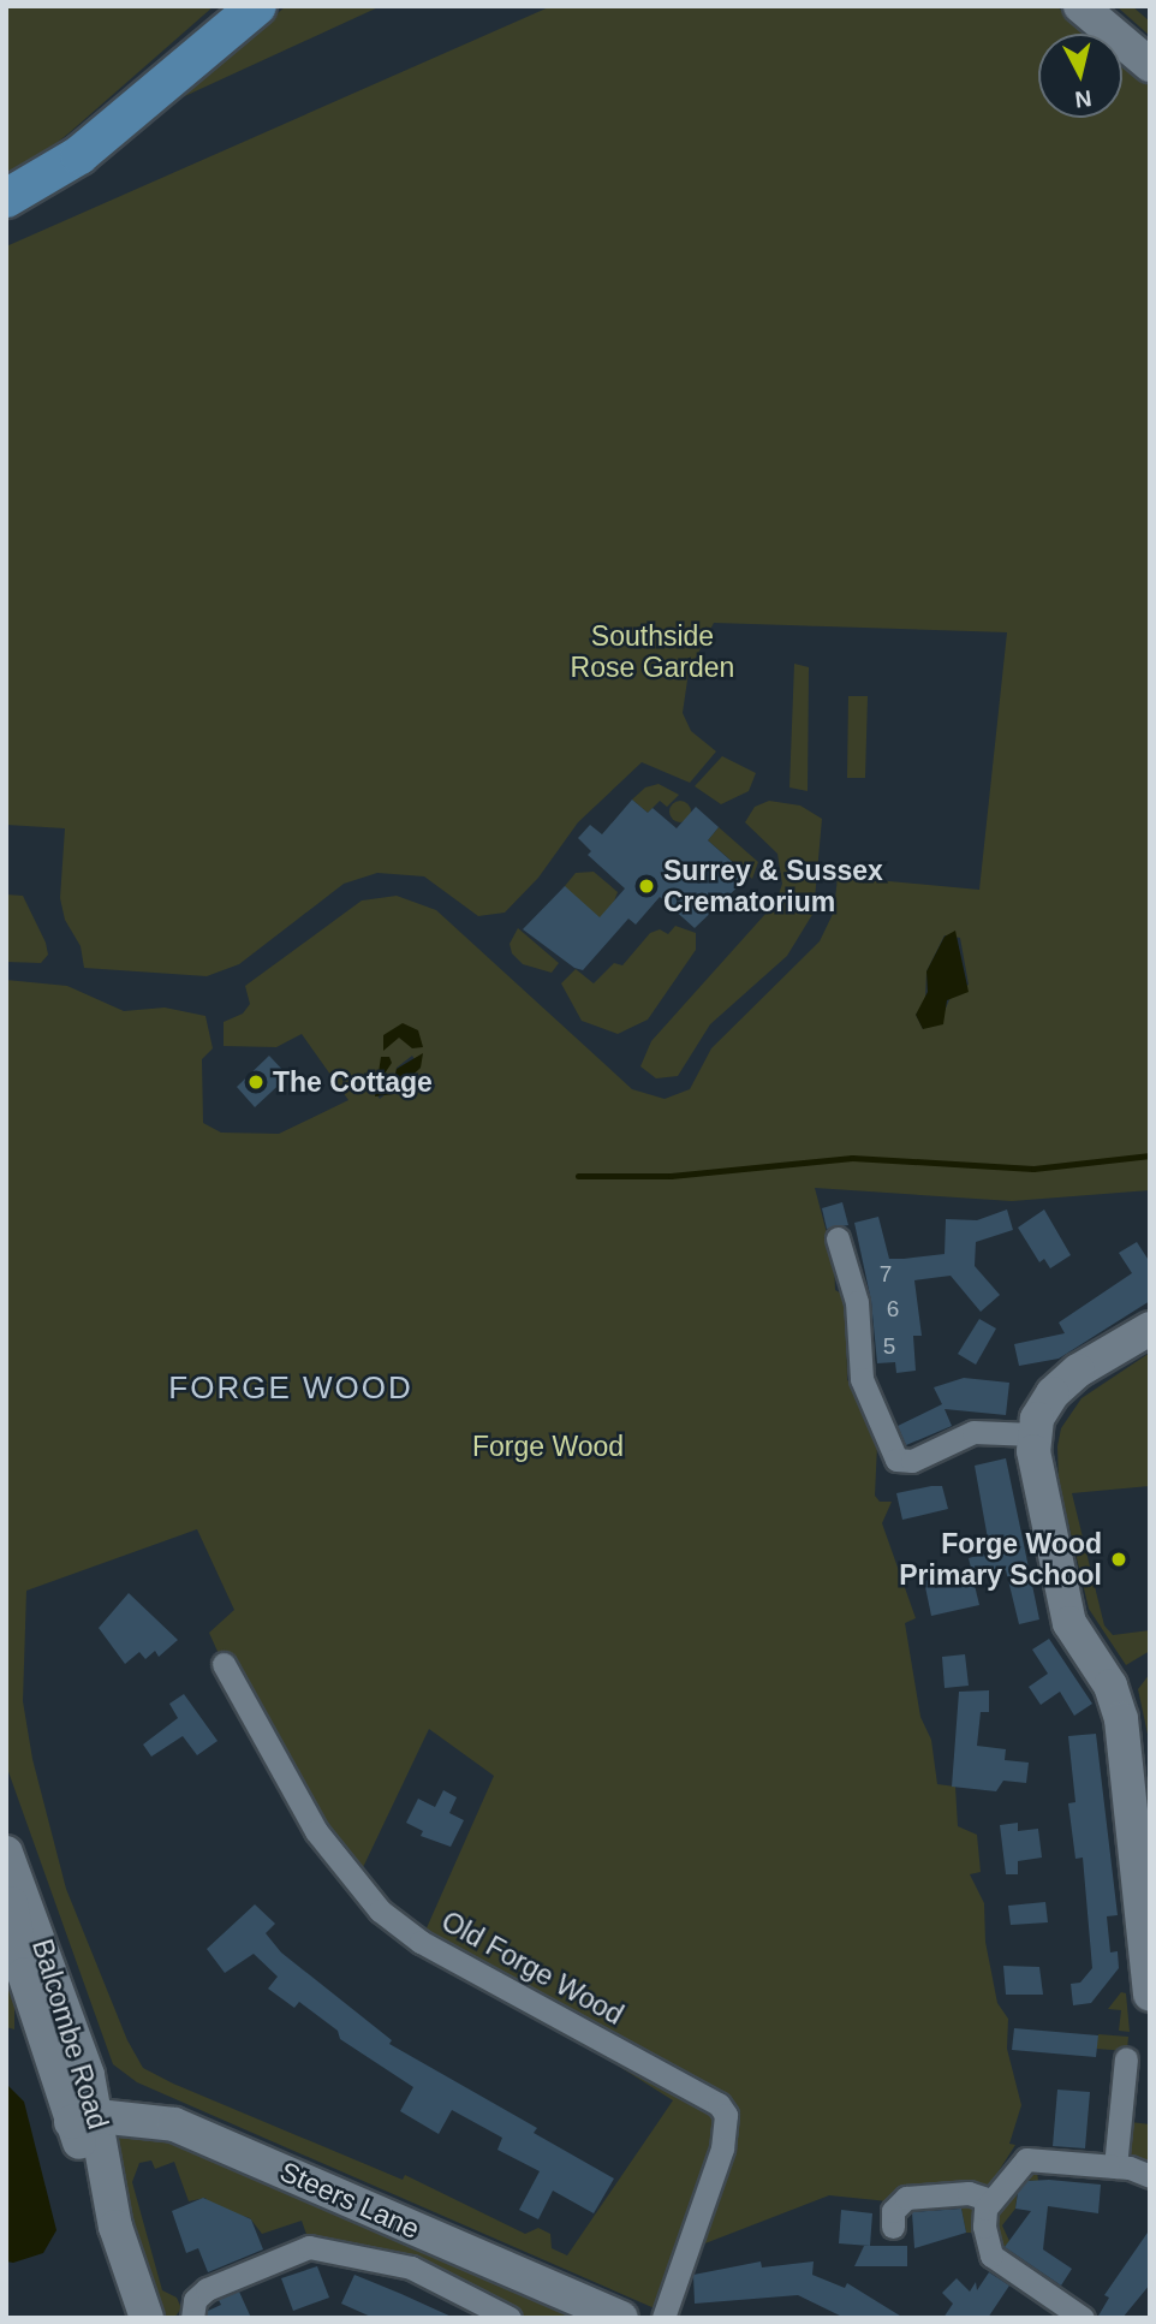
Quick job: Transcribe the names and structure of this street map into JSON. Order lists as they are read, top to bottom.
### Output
{
  "streets": {
    "street": ["Old Forge Wood", "Balcombe Road", "Steers Lane"]
  },
  "crossings": [
    ["Balcombe Road", "Steers Lane"]
  ],
  "districts": ["FORGE WOOD"],
  "parks": ["Southside Rose Garden", "Forge Wood"],
  "places": ["Surrey & Sussex Crematorium", "The Cottage", "Forge Wood Primary School"],
  "house_numbers": ["7", "6", "5"],
  "north": "bottom"
}
